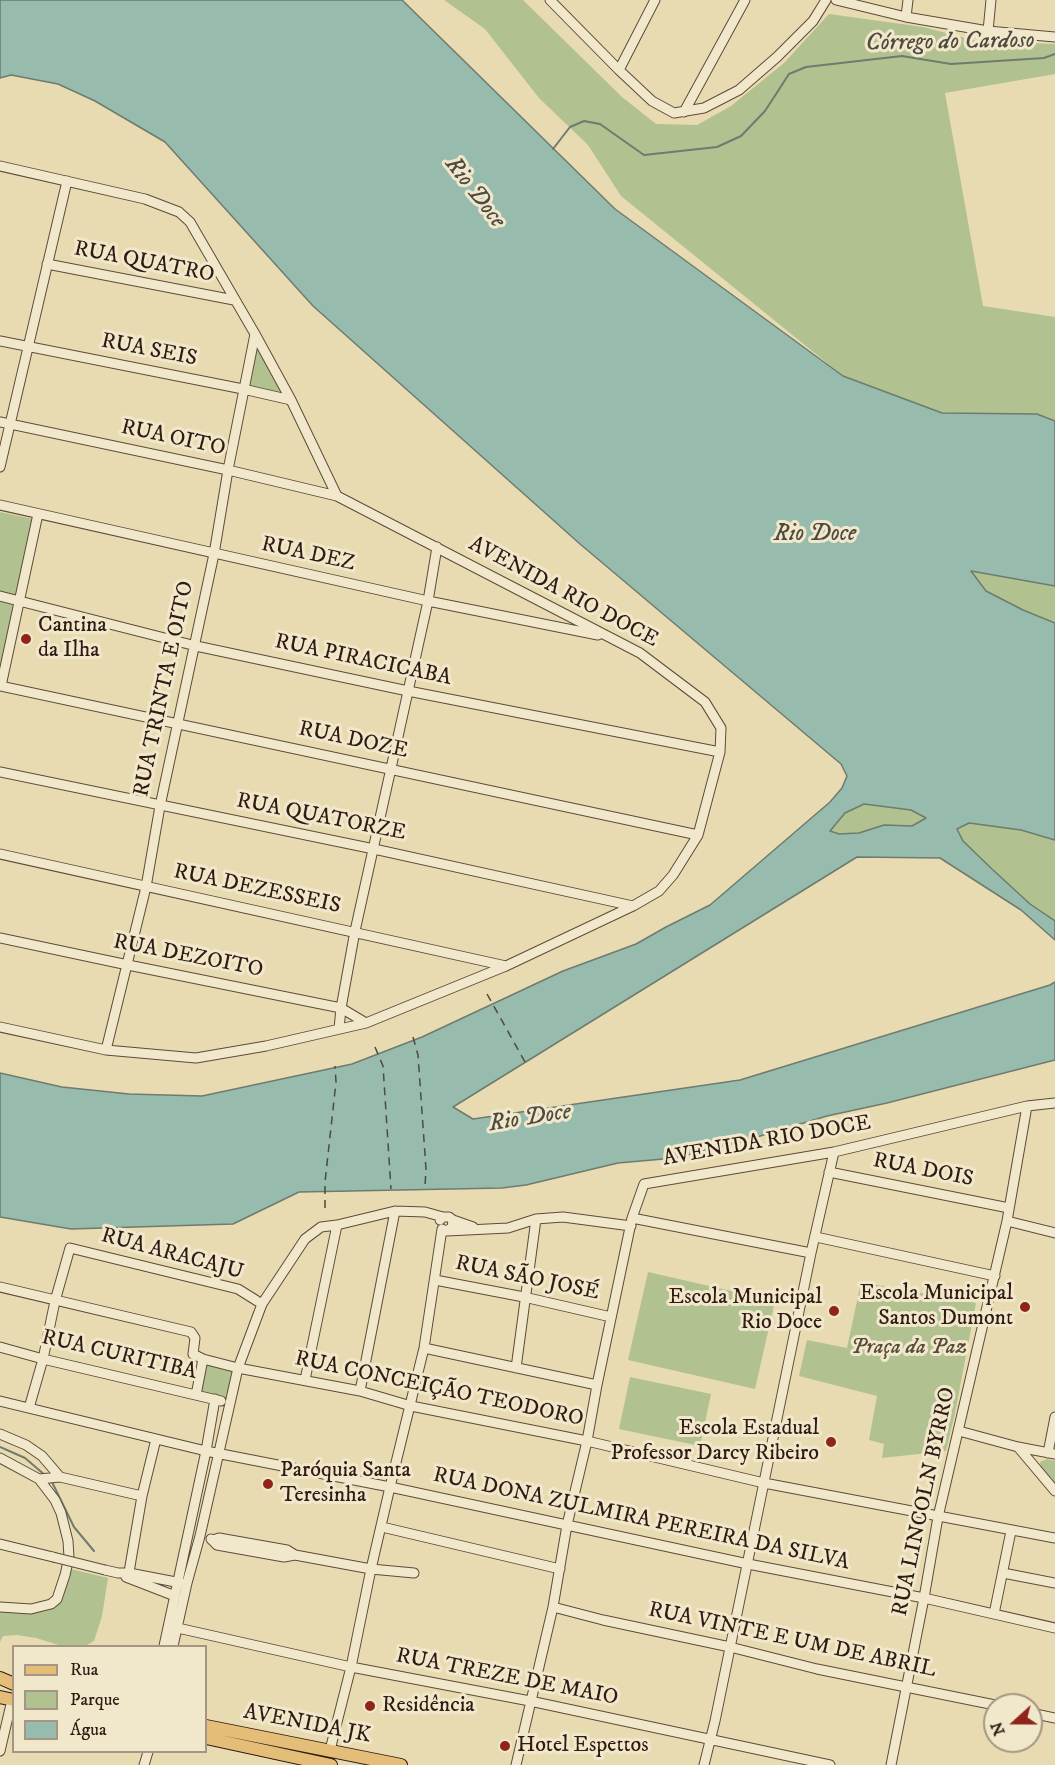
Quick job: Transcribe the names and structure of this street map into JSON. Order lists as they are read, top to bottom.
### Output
{
  "streets": {
    "main road": ["AVENIDA JK"],
    "street": [
      "RUA QUATRO",
      "RUA SEIS",
      "RUA OITO",
      "RUA DEZ",
      "AVENIDA RIO DOCE",
      "RUA PIRACICABA",
      "RUA TRINTA E OITO",
      "RUA DOZE",
      "RUA QUATORZE",
      "RUA DEZESSEIS",
      "RUA DEZOITO",
      "RUA DOIS",
      "RUA ARACAJU",
      "RUA SÃO JOSÉ",
      "RUA CURITIBA",
      "RUA CONCEIÇÃO TEODORO",
      "RUA LINCOLN BYRRO",
      "RUA DONA ZULMIRA PEREIRA DA SILVA",
      "RUA VINTE E UM DE ABRIL",
      "RUA TREZE DE MAIO"
    ]
  },
  "crossings": [
    ["RUA SEIS", "RUA TRINTA E OITO"],
    ["RUA OITO", "AVENIDA RIO DOCE"],
    ["RUA OITO", "RUA TRINTA E OITO"],
    ["RUA DEZ", "AVENIDA RIO DOCE"],
    ["RUA DEZ", "RUA TRINTA E OITO"],
    ["AVENIDA RIO DOCE", "RUA PIRACICABA"],
    ["AVENIDA RIO DOCE", "RUA TRINTA E OITO"],
    ["AVENIDA RIO DOCE", "RUA DOZE"],
    ["AVENIDA RIO DOCE", "RUA QUATORZE"],
    ["AVENIDA RIO DOCE", "RUA DEZESSEIS"],
    ["AVENIDA RIO DOCE", "RUA DEZOITO"],
    ["AVENIDA RIO DOCE", "RUA LINCOLN BYRRO"],
    ["RUA PIRACICABA", "RUA TRINTA E OITO"],
    ["RUA TRINTA E OITO", "RUA DOZE"],
    ["RUA TRINTA E OITO", "RUA QUATORZE"],
    ["RUA TRINTA E OITO", "RUA DEZESSEIS"],
    ["RUA TRINTA E OITO", "RUA DEZOITO"],
    ["RUA DOIS", "RUA LINCOLN BYRRO"],
    ["RUA CONCEIÇÃO TEODORO", "RUA LINCOLN BYRRO"],
    ["RUA LINCOLN BYRRO", "RUA DONA ZULMIRA PEREIRA DA SILVA"],
    ["RUA LINCOLN BYRRO", "RUA VINTE E UM DE ABRIL"]
  ],
  "water": ["Córrego do Cardoso", "Rio Doce"],
  "parks": ["Praça da Paz"],
  "places": [
    "Cantina da Ilha",
    "Escola Municipal Santos Dumont",
    "Escola Municipal Rio Doce",
    "Escola Estadual Professor Darcy Ribeiro",
    "Paróquia Santa Teresinha",
    "Residência",
    "Hotel Espettos"
  ],
  "legend": ["Rua", "Parque", "Água"],
  "north": "left"
}
